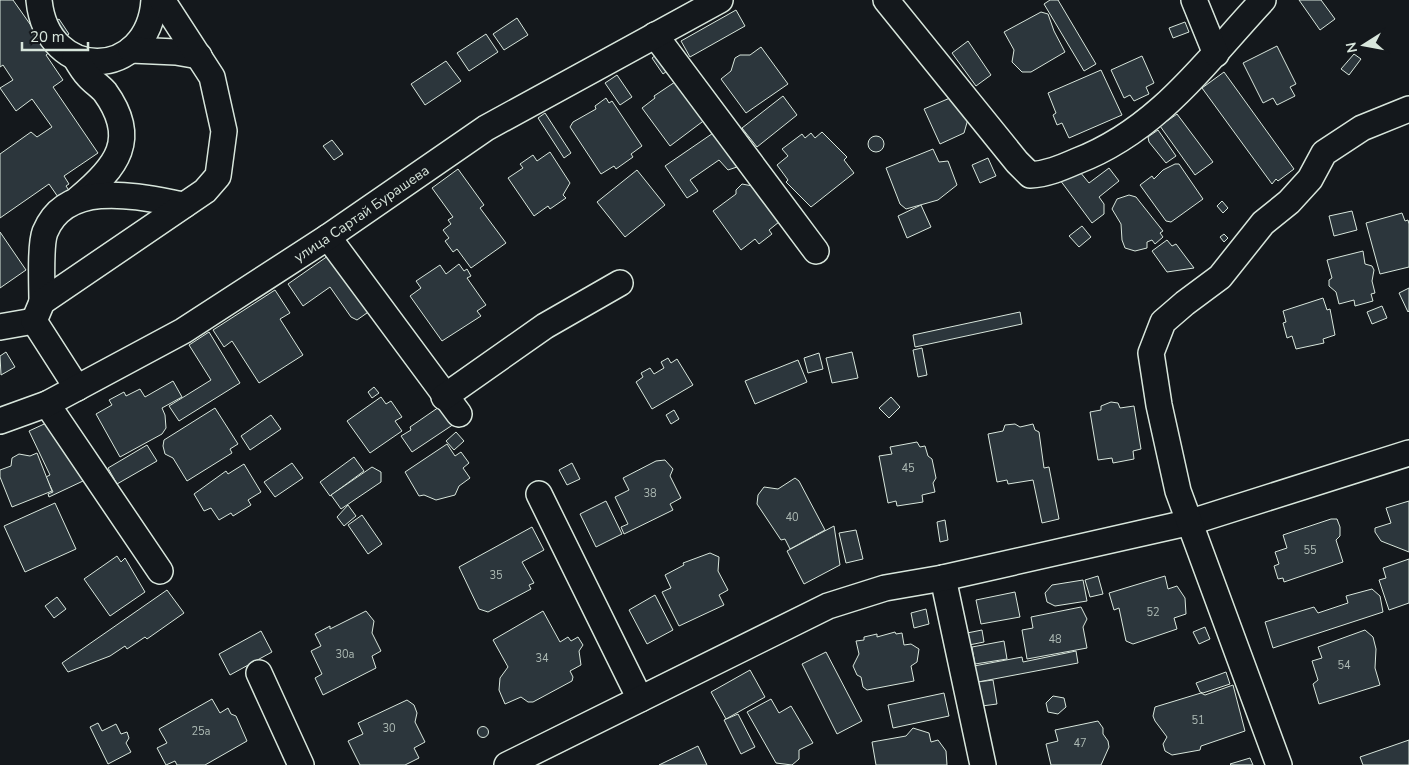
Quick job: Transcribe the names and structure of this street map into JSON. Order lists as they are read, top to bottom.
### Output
{
  "streets": {
    "street": ["улица Сартай Бурашева"]
  },
  "house_numbers": [
    "45",
    "38",
    "40",
    "55",
    "35",
    "52",
    "48",
    "30а",
    "34",
    "54",
    "51",
    "30",
    "25а",
    "47"
  ],
  "scale_bar": "20 m",
  "north": "left"
}
